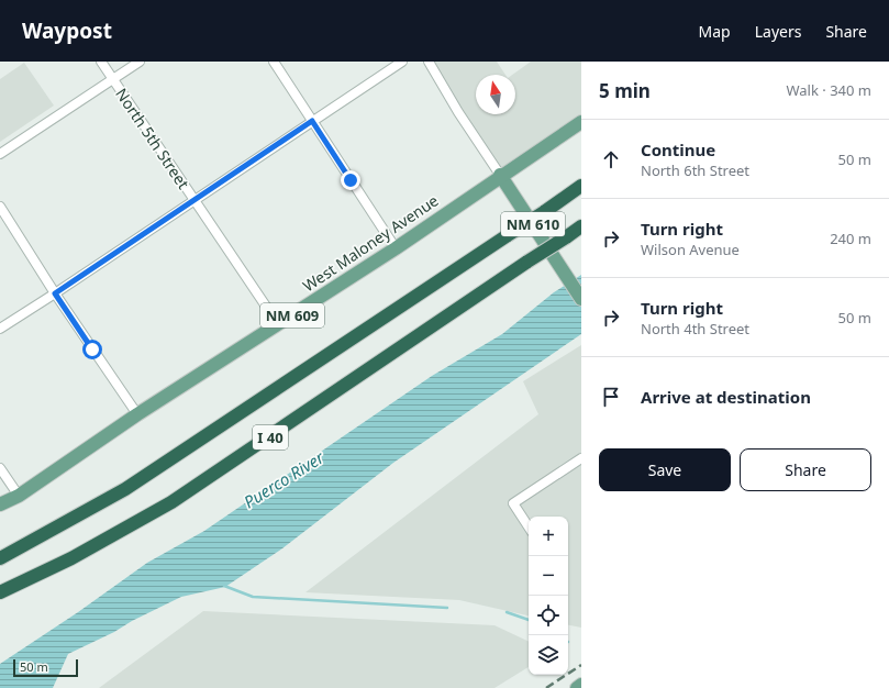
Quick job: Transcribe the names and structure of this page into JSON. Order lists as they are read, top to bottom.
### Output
{
  "streets": {
    "highway": ["I 40"],
    "main road": ["NM 610", "West Maloney Avenue", "NM 609"],
    "street": ["North 5th Street"]
  },
  "crossings": [
    ["North 5th Street", "West Maloney Avenue"],
    ["NM 610", "West Maloney Avenue"]
  ],
  "water": ["Puerco River"],
  "scale_bar": "50 m",
  "north": "top",
  "page": {
    "header": "Waypost",
    "nav": ["Map", "Layers", "Share"],
    "heading": ["5 min", "Walk · 340 m"],
    "list": [
      ["Continue", "North 6th Street", "50 m"],
      ["Turn right", "Wilson Avenue", "240 m"],
      ["Turn right", "North 4th Street", "50 m"],
      "Arrive at destination"
    ],
    "buttons": ["Save", "Share"],
    "map_buttons": ["+", "−"],
    "scale": "50 m"
  }
}
